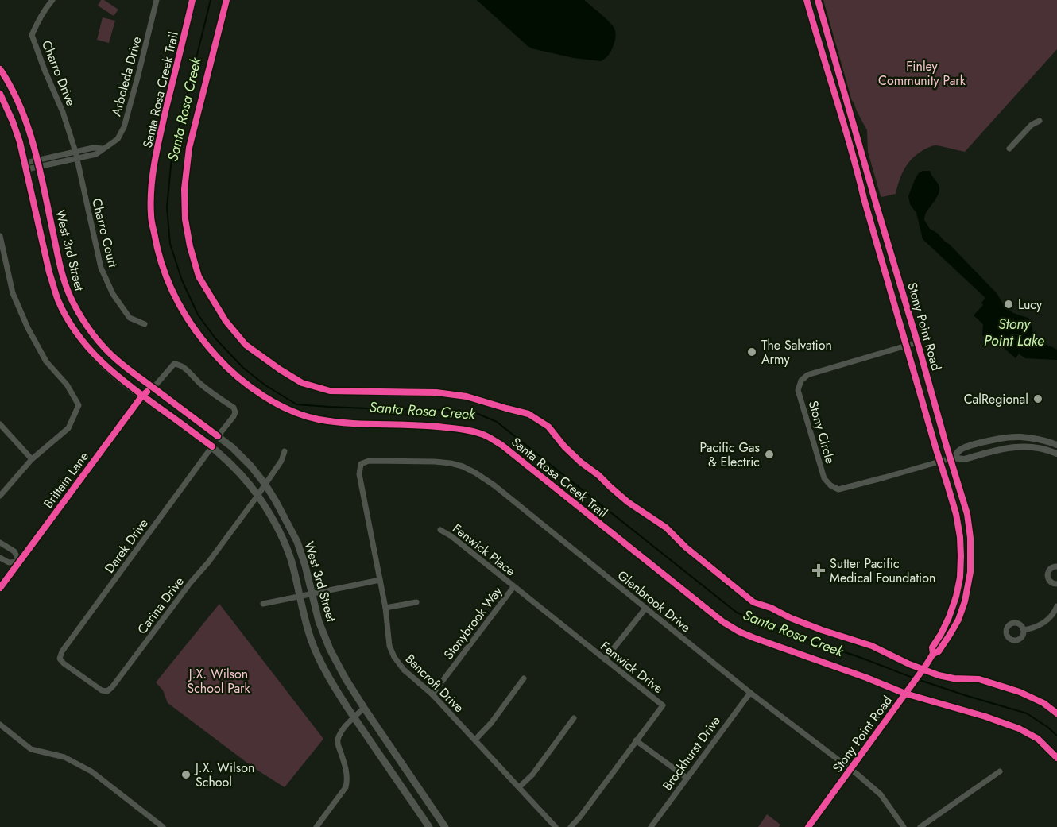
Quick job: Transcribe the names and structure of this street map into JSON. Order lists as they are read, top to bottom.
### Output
{
  "streets": {
    "main road": ["West 3rd Street", "Stony Point Road"],
    "street": [
      "Charro Drive",
      "Arboleda Drive",
      "Charro Court",
      "Stony Circle",
      "Brittain Lane",
      "Darek Drive",
      "Fenwick Place",
      "Glenbrook Drive",
      "Carina Drive",
      "Stonybrook Way",
      "Fenwick Drive",
      "Bancroft Drive",
      "Brockhurst Drive"
    ],
    "cycle path": ["Santa Rosa Creek Trail"]
  },
  "crossings": [
    ["Charro Drive", "Arboleda Drive"],
    ["Charro Drive", "Charro Court"],
    ["Arboleda Drive", "Charro Court"],
    ["Arboleda Drive", "West 3rd Street"],
    ["West 3rd Street", "Brittain Lane"],
    ["West 3rd Street", "Darek Drive"],
    ["West 3rd Street", "Carina Drive"],
    ["Stony Point Road", "Stony Circle"],
    ["Stony Point Road", "Glenbrook Drive"],
    ["Darek Drive", "Carina Drive"],
    ["Fenwick Place", "Stonybrook Way"],
    ["Fenwick Place", "Fenwick Drive"],
    ["Glenbrook Drive", "Bancroft Drive"],
    ["Glenbrook Drive", "Brockhurst Drive"],
    ["Stonybrook Way", "Fenwick Drive"],
    ["Stonybrook Way", "Bancroft Drive"]
  ],
  "water": ["Santa Rosa Creek", "Stony Point Lake"],
  "parks": ["Finley Community Park", "J.X. Wilson School Park"],
  "places": {
    "other": [
      "Lucy",
      "The Salvation Army",
      "CalRegional",
      "Pacific Gas & Electric",
      "J.X. Wilson School"
    ],
    "health": ["Sutter Pacific Medical Foundation"]
  }
}
